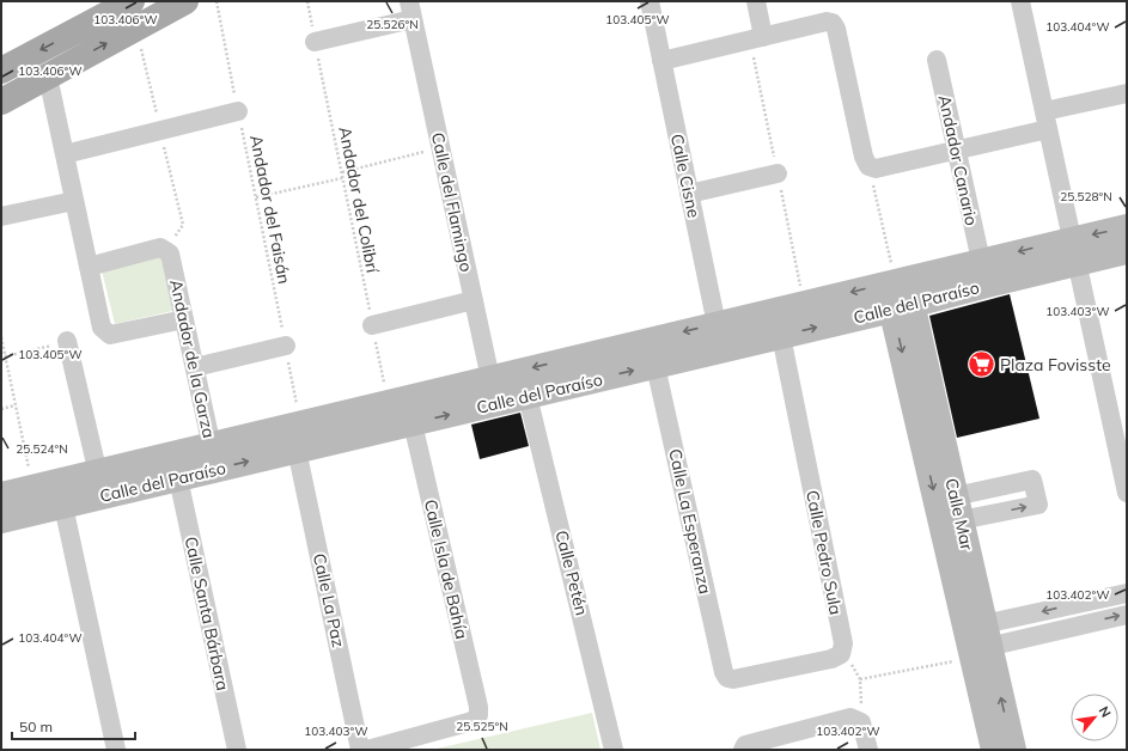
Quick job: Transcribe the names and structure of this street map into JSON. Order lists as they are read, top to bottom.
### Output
{
  "streets": {
    "street": [
      "Andador Canario",
      "Calle Cisne",
      "Calle del Flamingo",
      "Calle del Paraíso",
      "Andador de la Garza",
      "Calle Mar",
      "Calle La Esperanza",
      "Calle Pedro Sula",
      "Calle Isla de Bahía",
      "Calle Petén",
      "Calle La Paz",
      "Calle Santa Bárbara"
    ],
    "path": ["Andador del Colibrí", "Andador del Faisán"]
  },
  "crossings": [
    ["Andador Canario", "Calle del Paraíso"],
    ["Calle Cisne", "Calle del Paraíso"],
    ["Andador del Colibrí", "Calle del Paraíso"],
    ["Calle del Flamingo", "Calle del Paraíso"],
    ["Andador del Faisán", "Calle del Paraíso"],
    ["Calle del Paraíso", "Andador de la Garza"],
    ["Calle del Paraíso", "Calle Mar"],
    ["Calle del Paraíso", "Calle La Esperanza"],
    ["Calle del Paraíso", "Calle Pedro Sula"],
    ["Calle del Paraíso", "Calle Isla de Bahía"],
    ["Calle del Paraíso", "Calle Petén"],
    ["Calle del Paraíso", "Calle La Paz"],
    ["Calle del Paraíso", "Calle Santa Bárbara"],
    ["Calle La Esperanza", "Calle Pedro Sula"]
  ],
  "places": {
    "supermarket": ["Plaza Fovisste"]
  },
  "scale_bar": "50 m",
  "north": "top right",
  "coordinates": [
    "103.406°W",
    "103.405°W",
    "25.526°N",
    "103.404°W",
    "25.528°N",
    "103.403°W",
    "25.524°N",
    "103.402°W",
    "25.525°N"
  ]
}
